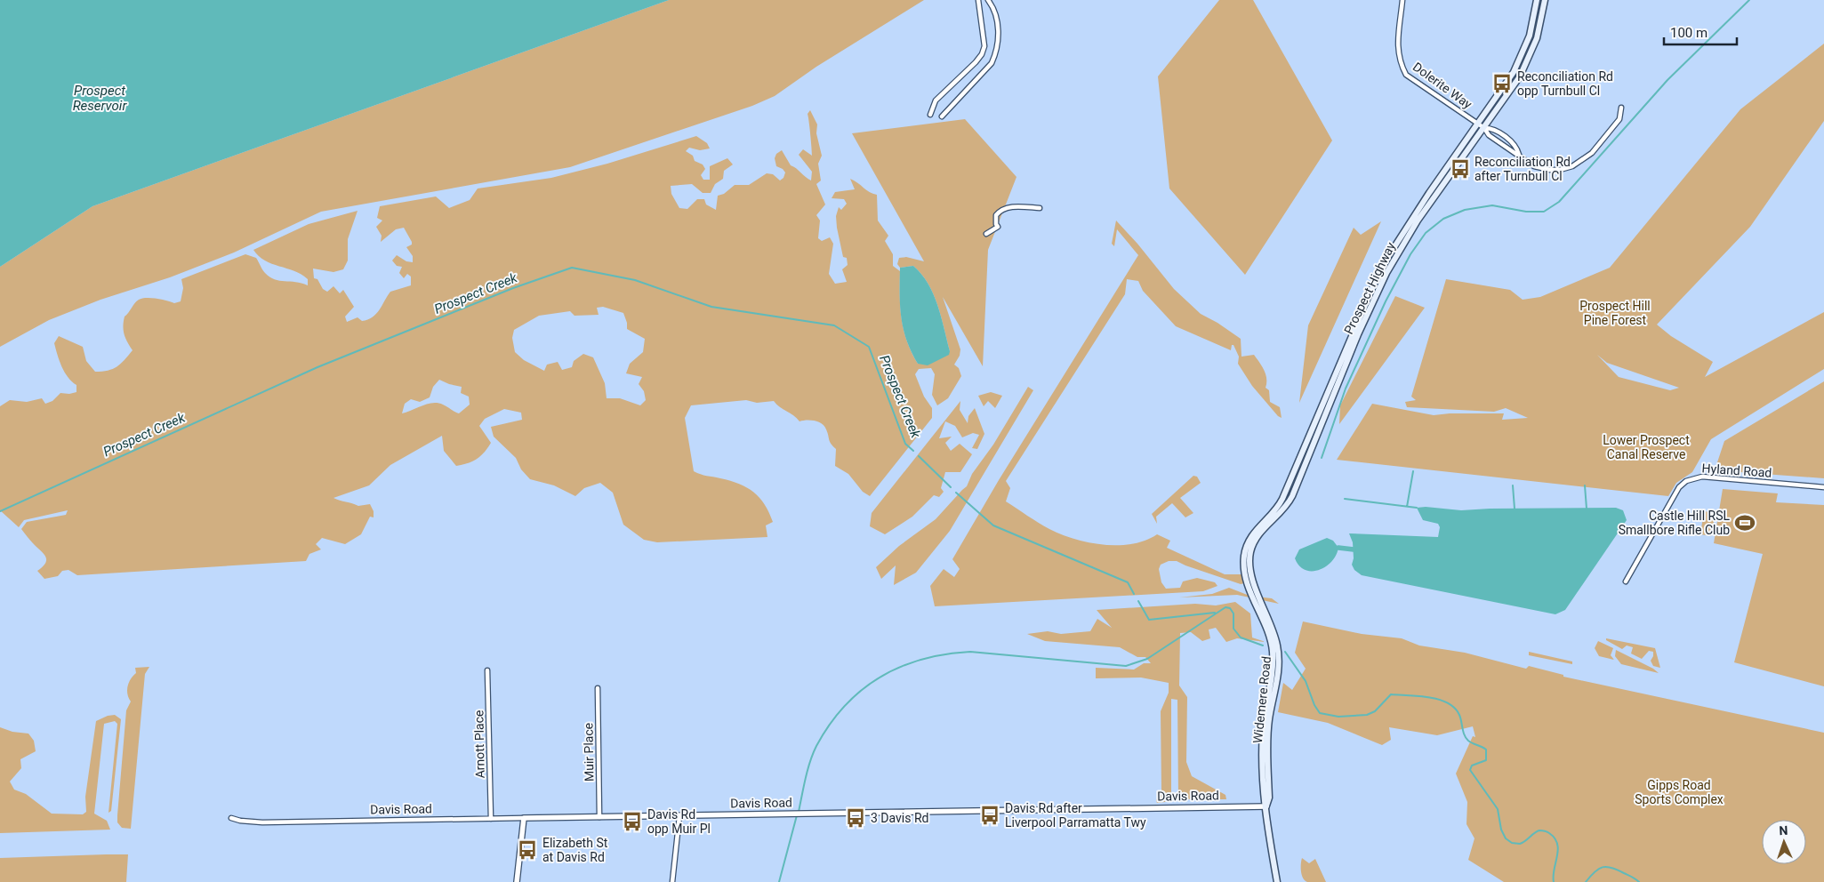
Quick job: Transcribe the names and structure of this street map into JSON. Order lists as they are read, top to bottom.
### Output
{
  "streets": {
    "main road": ["Prospect Highway", "Widemere Road"],
    "street": [
      "Dolerite Way",
      "Hyland Road",
      "Arnott Place",
      "Muir Place",
      "Davis Road"
    ]
  },
  "crossings": [
    ["Dolerite Way", "Prospect Highway"],
    ["Prospect Highway", "Widemere Road"],
    ["Widemere Road", "Davis Road"],
    ["Arnott Place", "Davis Road"],
    ["Muir Place", "Davis Road"]
  ],
  "water": ["Prospect Reservoir", "Prospect Creek"],
  "parks": ["Prospect Hill Pine Forest", "Lower Prospect Canal Reserve", "Gipps Road Sports Complex"],
  "places": {
    "bus stop": [
      "Reconciliation Rd opp Turnbull Cl",
      "Reconciliation Rd after Turnbull Cl",
      "Davis Rd after Liverpool Parramatta Twy",
      "3 Davis Rd",
      "Davis Rd opp Muir Pl",
      "Elizabeth St at Davis Rd"
    ],
    "sports": ["Castle Hill RSL Smallbore Rifle Club"]
  },
  "scale_bar": "100 m",
  "north": "top"
}
